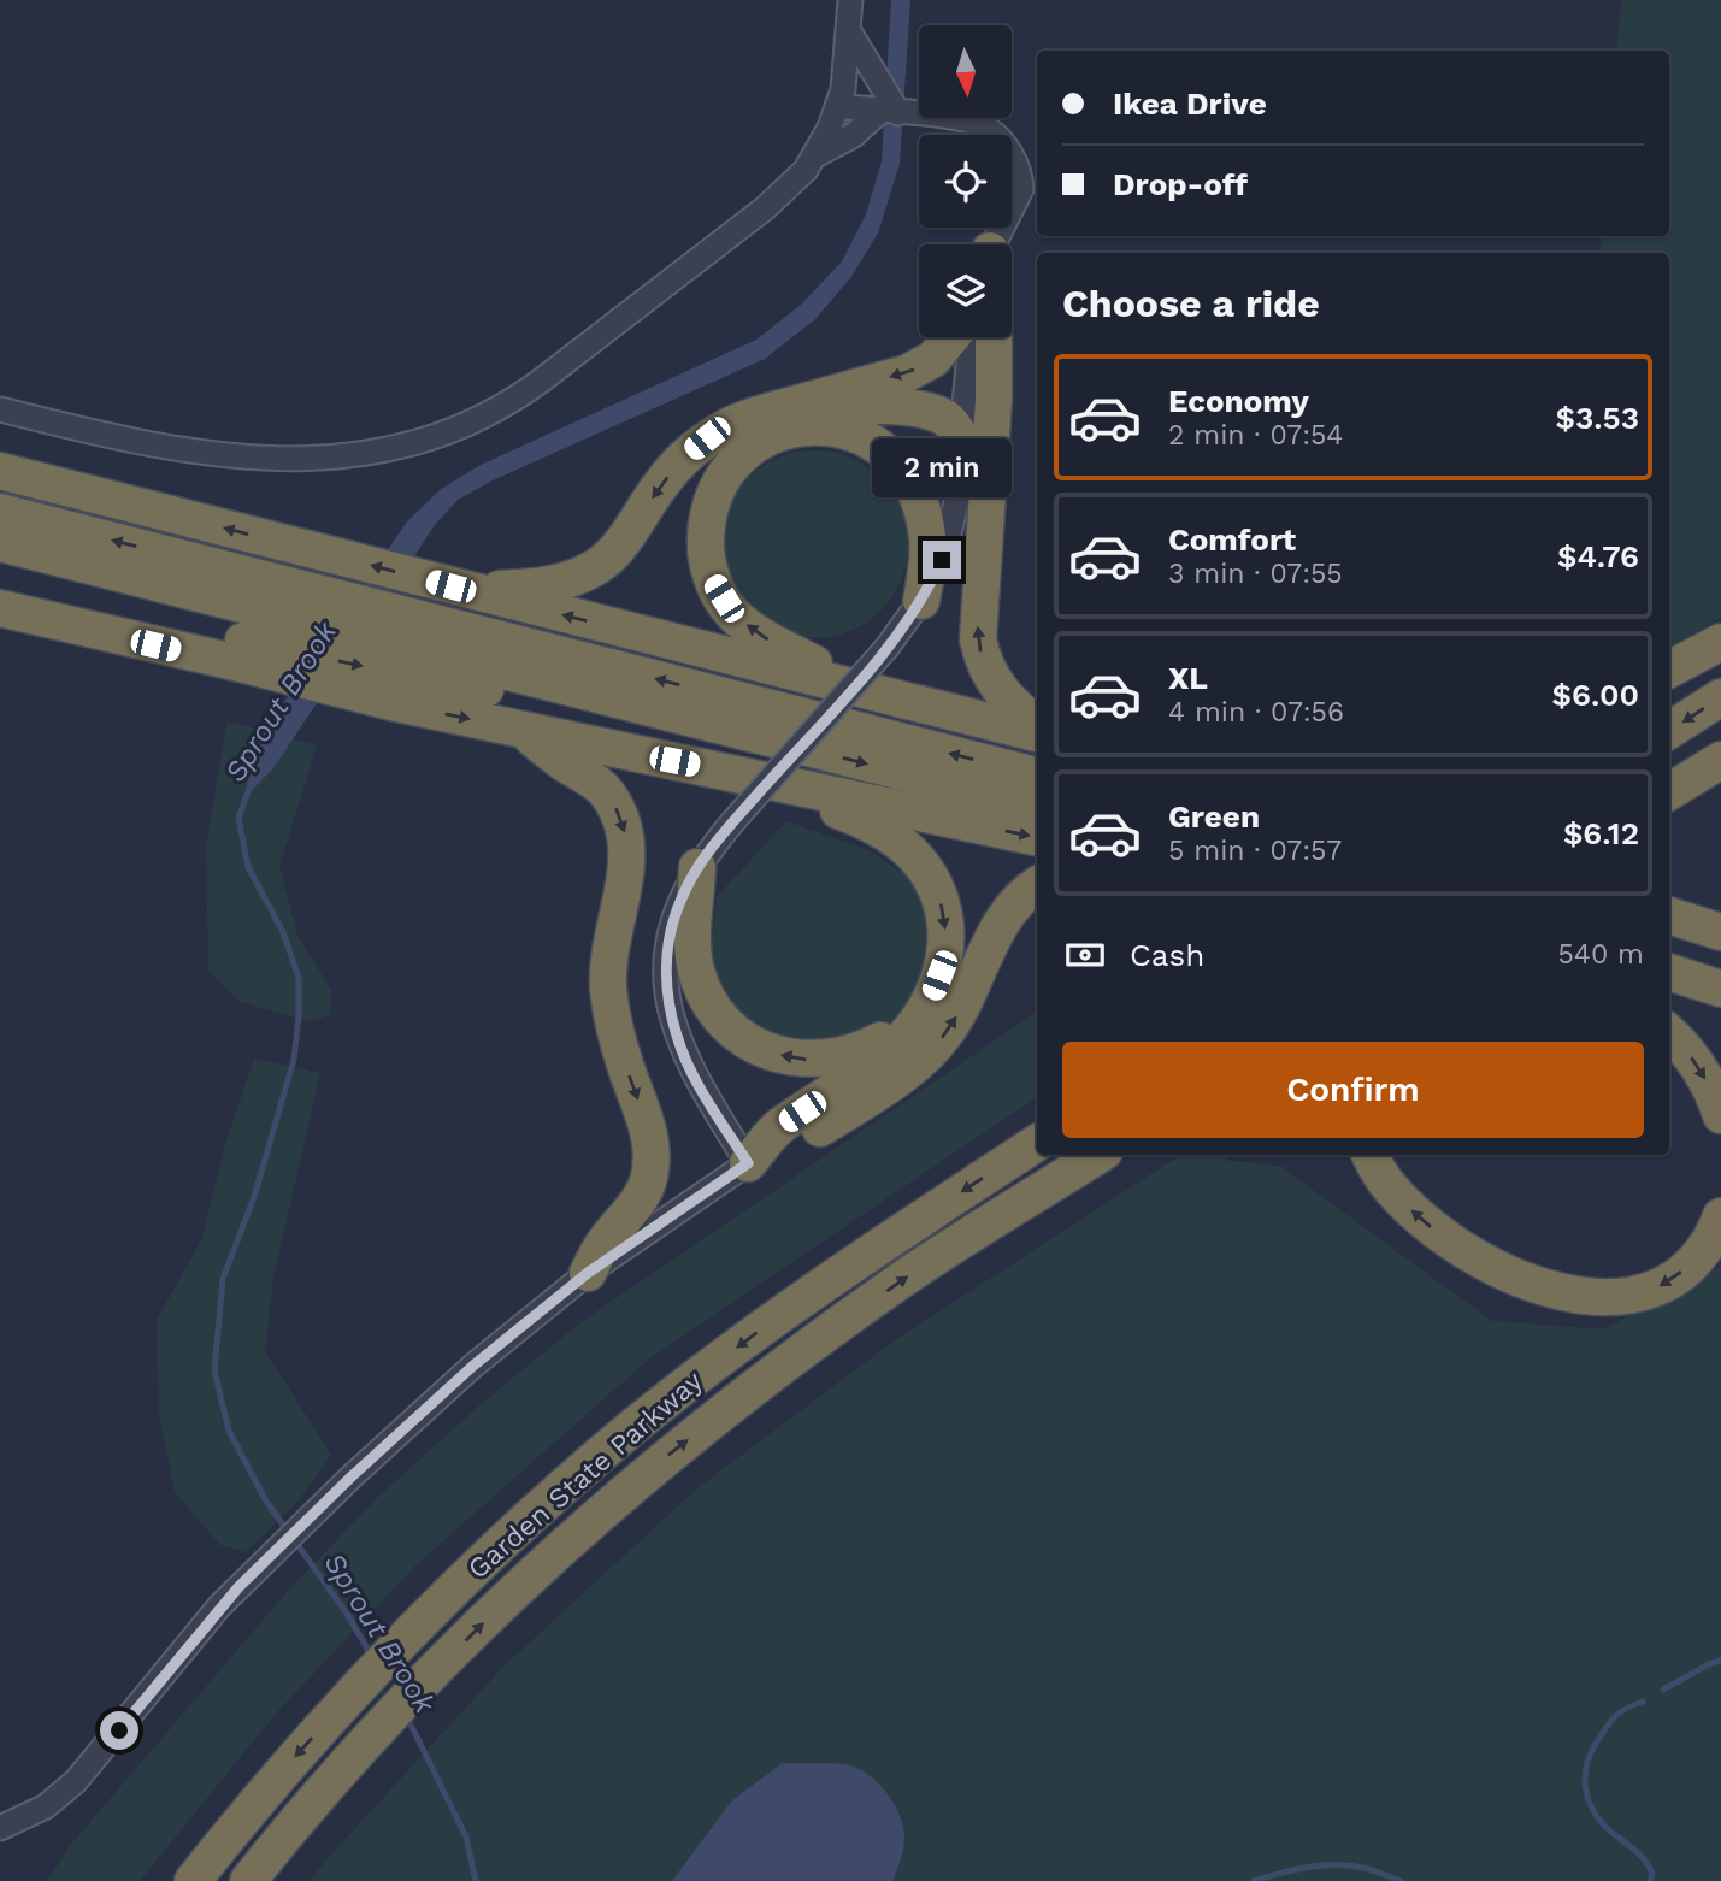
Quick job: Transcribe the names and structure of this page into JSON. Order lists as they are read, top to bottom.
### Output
{
  "streets": {
    "highway": ["Garden State Parkway"]
  },
  "water": ["Sprout Brook"],
  "north": "bottom",
  "page": {
    "banner": ["Ikea Drive", "Drop-off"],
    "heading": "Choose a ride",
    "list": [
      {
        "name": "Economy",
        "note": "2 min · 07:54",
        "value": "$3.53"
      },
      {
        "name": "Comfort",
        "note": "3 min · 07:55",
        "value": "$4.76"
      },
      {
        "name": "XL",
        "note": "4 min · 07:56",
        "value": "$6.00"
      },
      {
        "name": "Green",
        "note": "5 min · 07:57",
        "value": "$6.12"
      }
    ],
    "bubble": "2 min",
    "pay": ["Cash", "540 m"],
    "buttons": "Confirm"
  }
}
